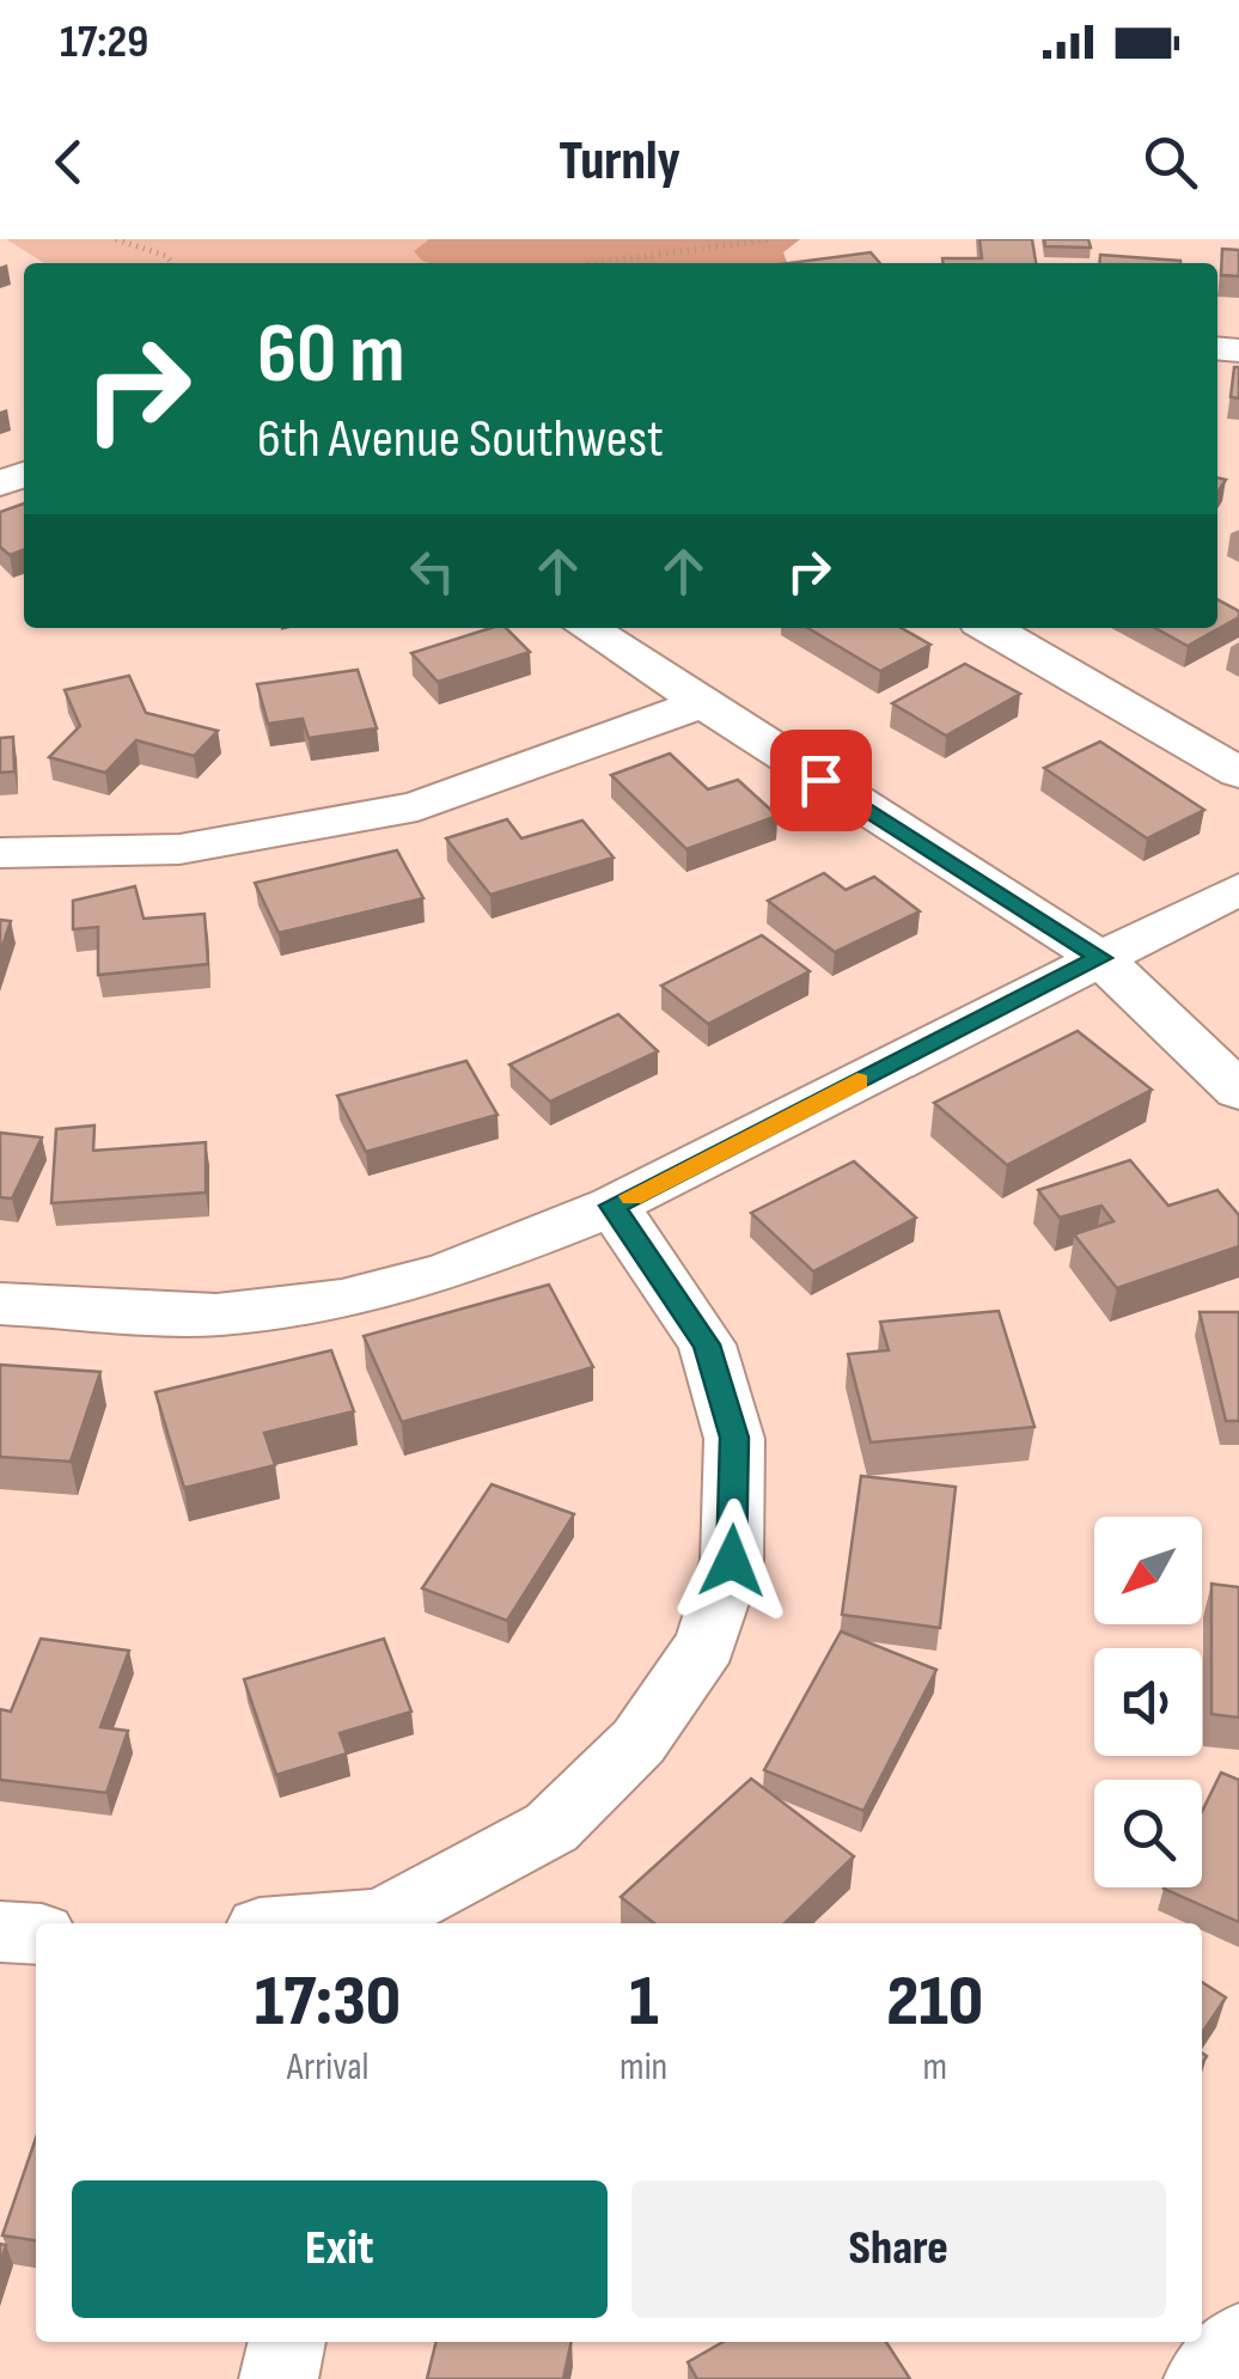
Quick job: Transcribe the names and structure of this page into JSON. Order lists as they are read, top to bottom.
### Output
{
  "north": "bottom left",
  "page": {
    "status": "17:29",
    "header": "Turnly",
    "turn": ["60 m", "6th Avenue Southwest"],
    "eta": [
      "17:30",
      "Arrival",
      "1",
      "min",
      "210",
      "m"
    ],
    "buttons": ["Exit", "Share"]
  }
}
